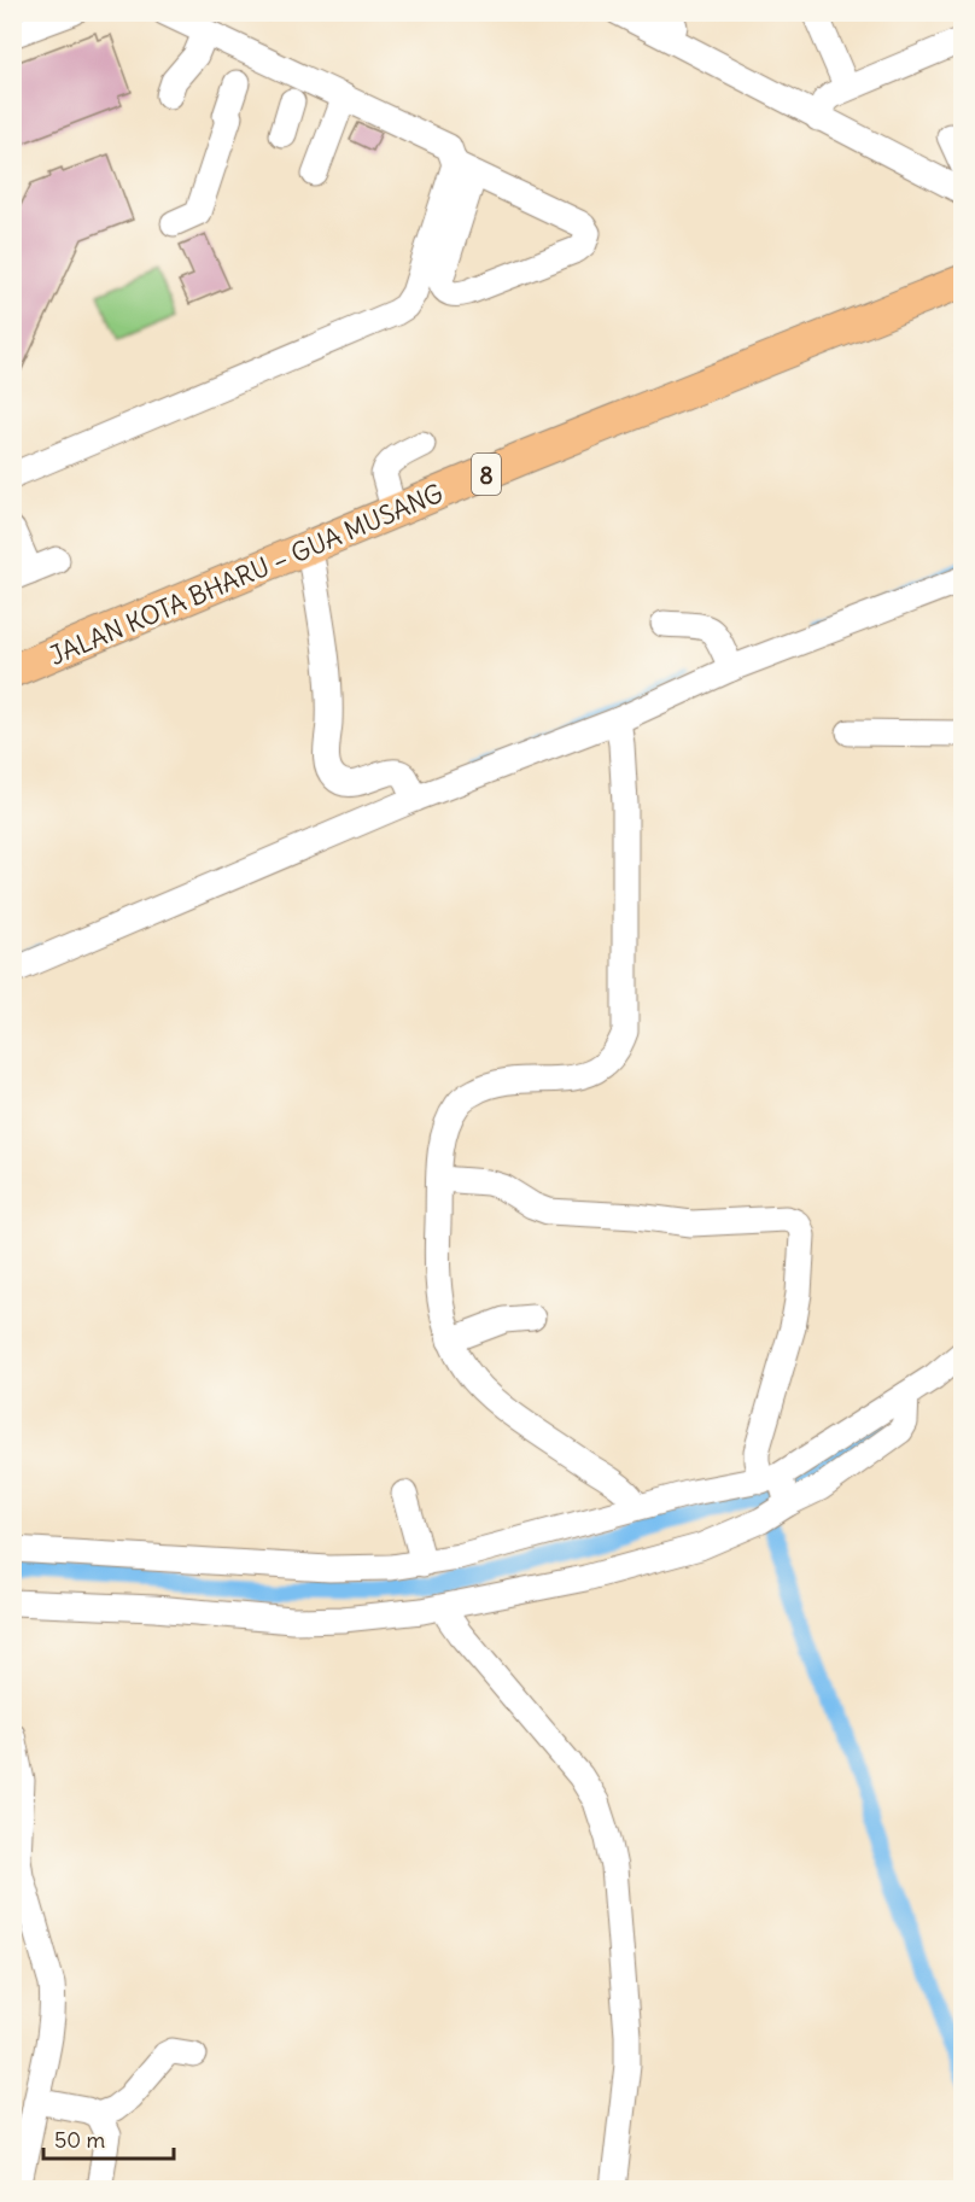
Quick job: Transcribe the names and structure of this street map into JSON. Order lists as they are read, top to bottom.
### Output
{
  "streets": {
    "main road": ["8", "JALAN KOTA BHARU – GUA MUSANG"]
  },
  "scale_bar": "50 m"
}
